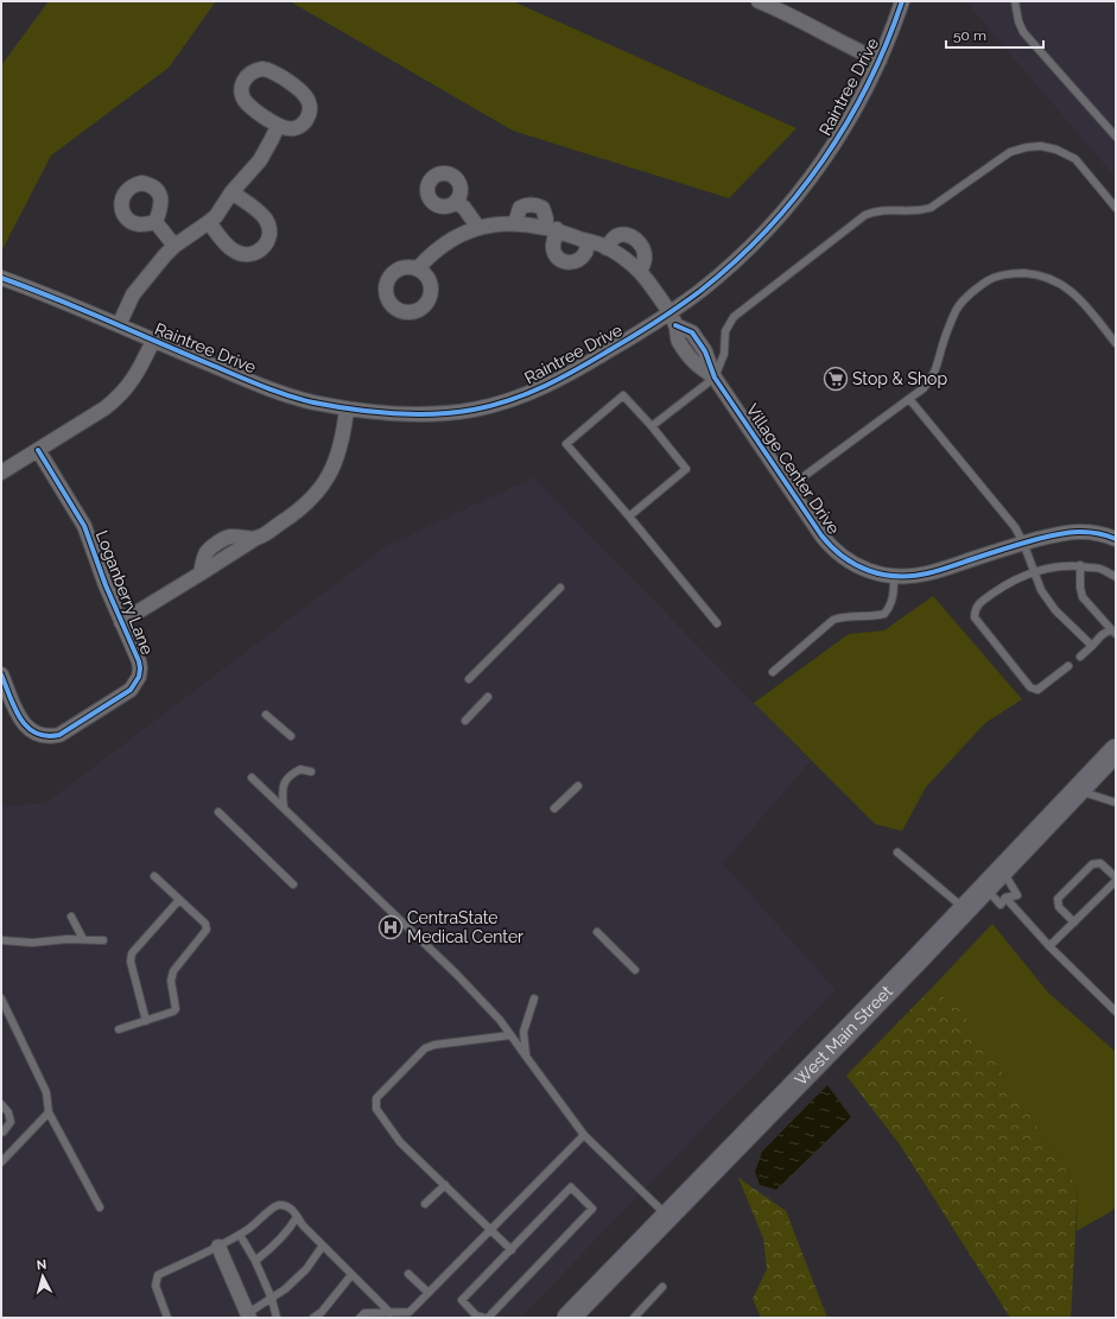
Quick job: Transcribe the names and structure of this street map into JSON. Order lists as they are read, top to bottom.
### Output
{
  "streets": {
    "main road": ["West Main Street"],
    "street": ["Raintree Drive", "Village Center Drive", "Loganberry Lane"]
  },
  "crossings": [
    ["Raintree Drive", "Village Center Drive"]
  ],
  "places": {
    "supermarket": ["Stop & Shop"],
    "hospital": ["CentraState Medical Center"]
  },
  "scale_bar": "50 m",
  "north": "top"
}
